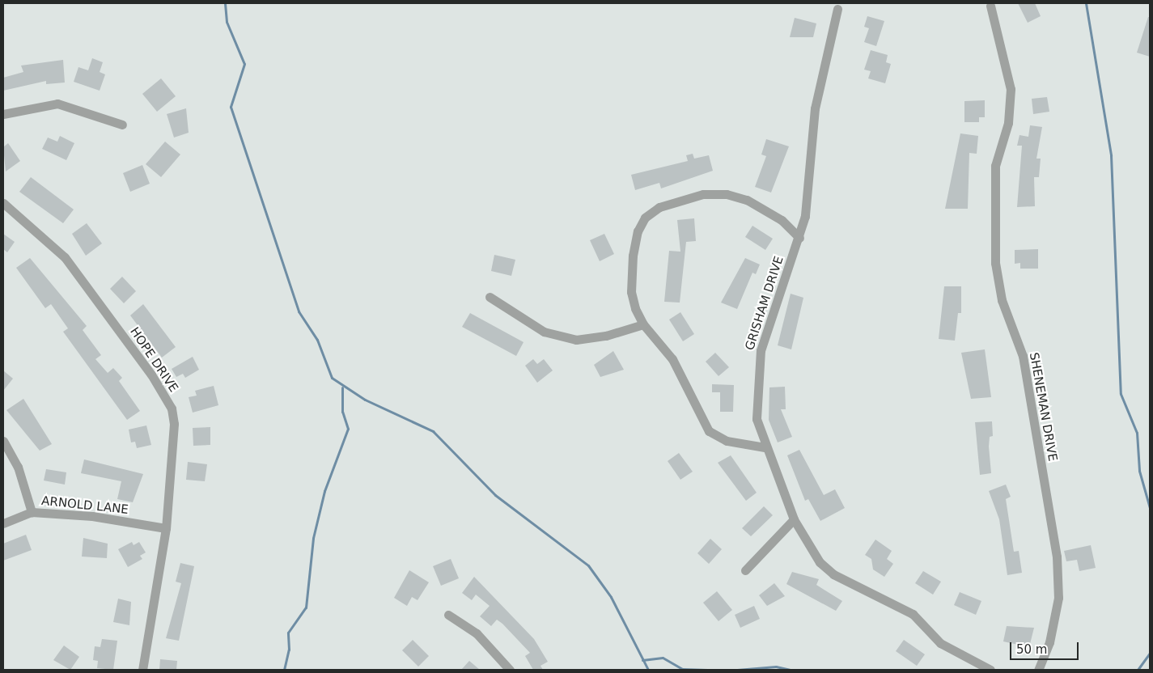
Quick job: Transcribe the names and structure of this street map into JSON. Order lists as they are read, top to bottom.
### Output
{
  "streets": {
    "street": [
      "GRISHAM DRIVE",
      "HOPE DRIVE",
      "SHENEMAN DRIVE",
      "ARNOLD LANE"
    ]
  },
  "crossings": [
    ["HOPE DRIVE", "ARNOLD LANE"]
  ],
  "scale_bar": "50 m"
}
